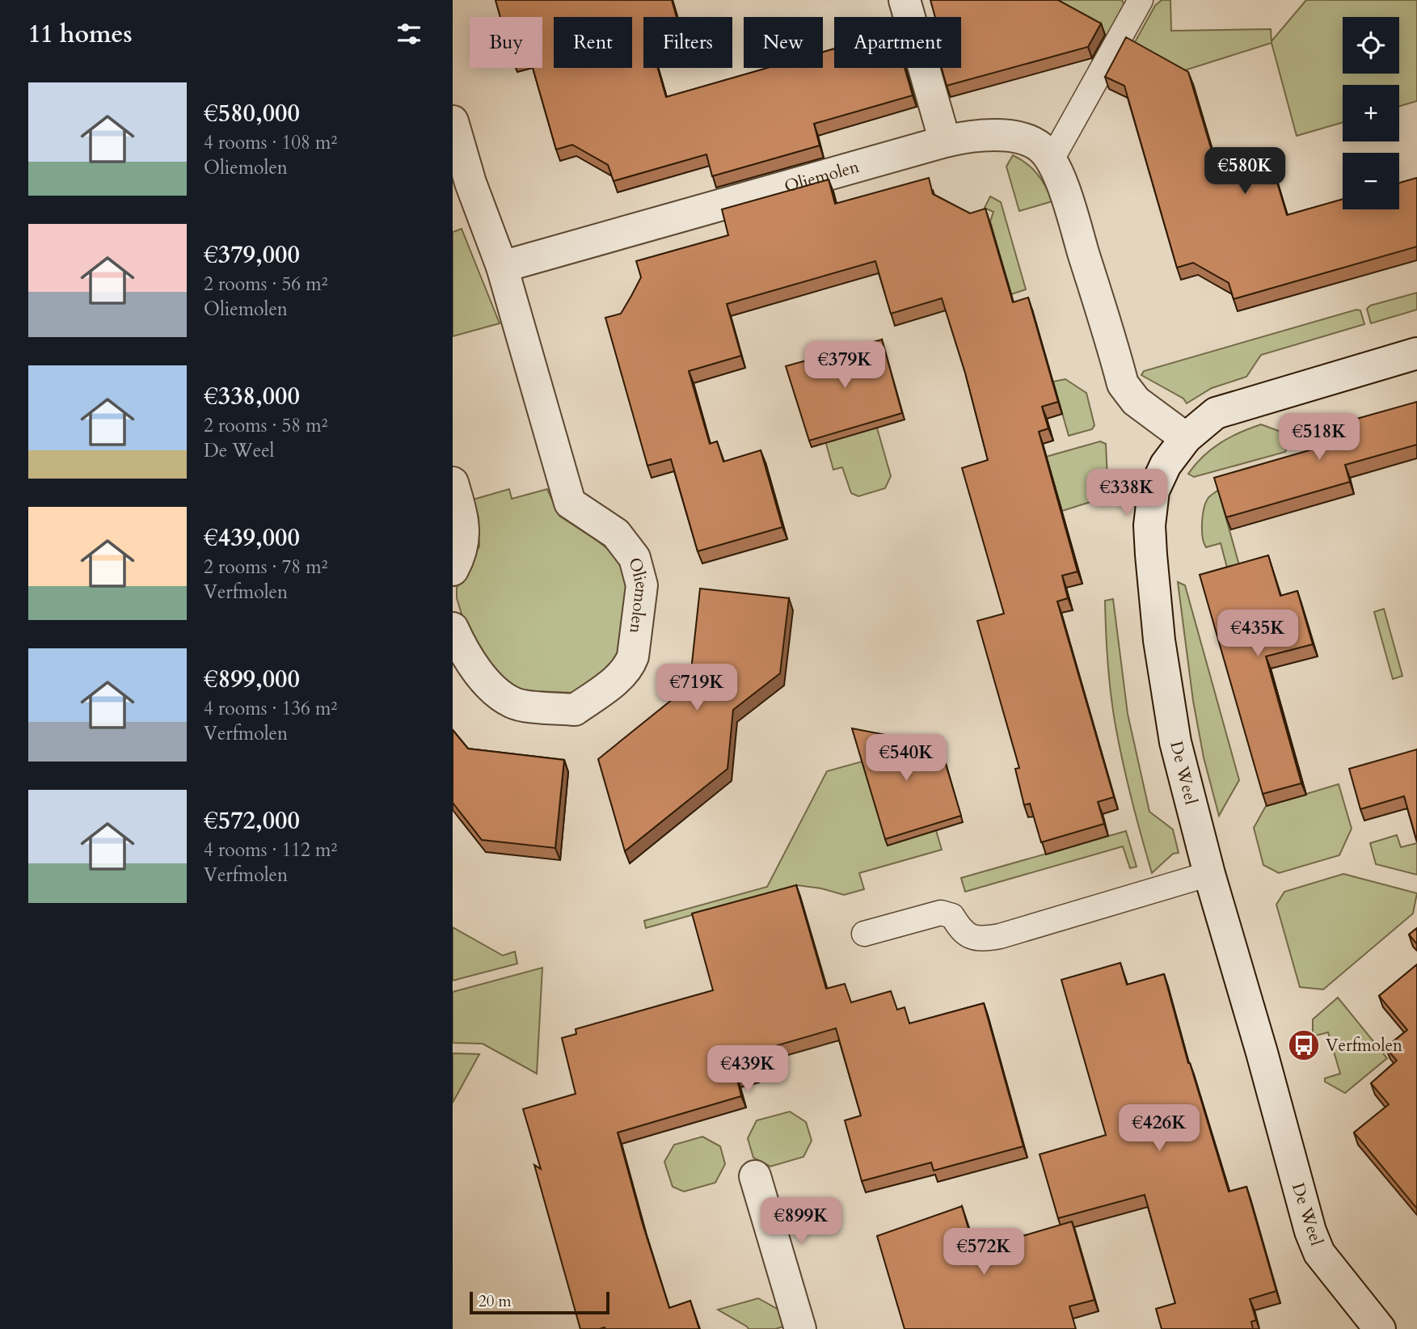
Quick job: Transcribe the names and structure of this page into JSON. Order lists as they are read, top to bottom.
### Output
{
  "streets": {
    "street": ["Oliemolen", "De Weel"]
  },
  "crossings": [
    ["Oliemolen", "De Weel"]
  ],
  "places": {
    "bus stop": ["Verfmolen"]
  },
  "scale_bar": "20 m",
  "page": {
    "heading": "11 homes",
    "map_buttons": ["+", "−"],
    "chip": [
      "Buy",
      "Rent",
      "Filters",
      "New",
      "Apartment"
    ],
    "list": [
      {
        "name": "€580,000",
        "note": "4 rooms · 108 m² · Oliemolen"
      },
      {
        "name": "€379,000",
        "note": "2 rooms · 56 m² · Oliemolen"
      },
      {
        "name": "€338,000",
        "note": "2 rooms · 58 m² · De Weel"
      },
      {
        "name": "€439,000",
        "note": "2 rooms · 78 m² · Verfmolen"
      },
      {
        "name": "€899,000",
        "note": "4 rooms · 136 m² · Verfmolen"
      },
      {
        "name": "€572,000",
        "note": "4 rooms · 112 m² · Verfmolen"
      }
    ],
    "price": [
      "€580K",
      "€379K",
      "€518K",
      "€338K",
      "€435K",
      "€719K",
      "€540K",
      "€439K",
      "€426K",
      "€899K",
      "€572K"
    ],
    "scale": "20 m"
  }
}
